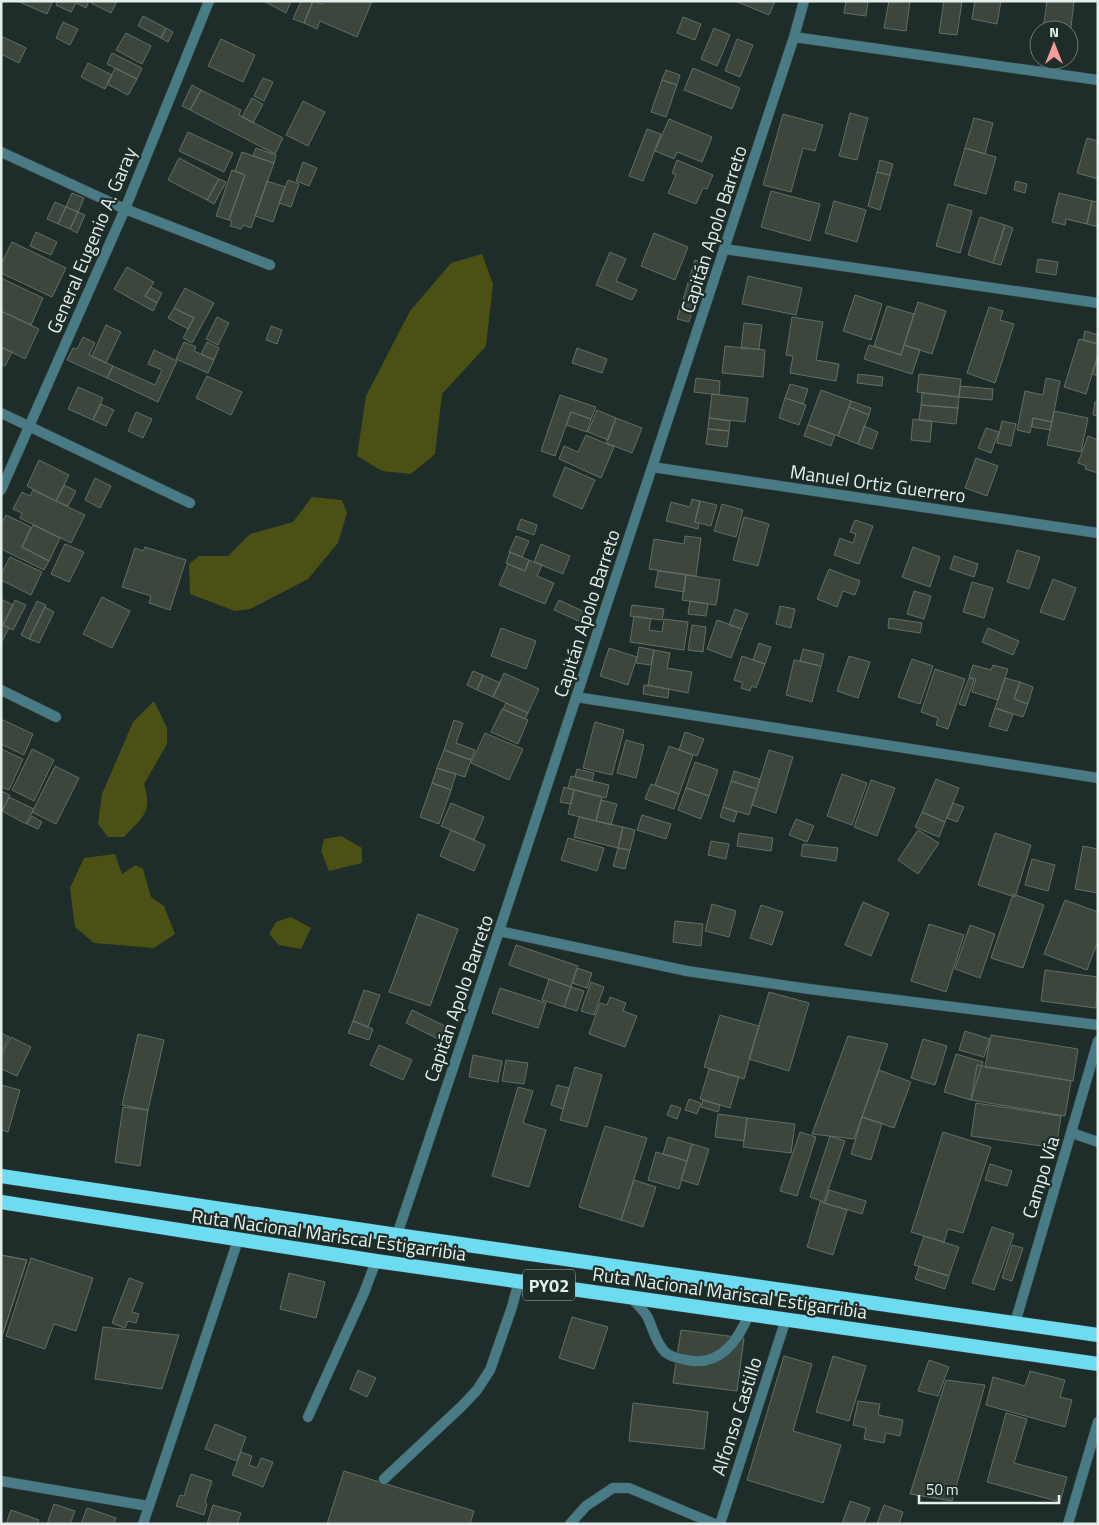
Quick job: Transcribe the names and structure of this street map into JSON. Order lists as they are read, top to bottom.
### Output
{
  "streets": {
    "highway": ["Ruta Nacional Mariscal Estigarribia", "PY02"],
    "street": [
      "Capitán Apolo Barreto",
      "General Eugenio A. Garay",
      "Manuel Ortiz Guerrero",
      "Campo Vía",
      "Alfonso Castillo"
    ]
  },
  "crossings": [
    ["Capitán Apolo Barreto", "Manuel Ortiz Guerrero"],
    ["Capitán Apolo Barreto", "Ruta Nacional Mariscal Estigarribia"],
    ["Campo Vía", "Ruta Nacional Mariscal Estigarribia"],
    ["Ruta Nacional Mariscal Estigarribia", "Alfonso Castillo"]
  ],
  "scale_bar": "50 m",
  "north": "top"
}
